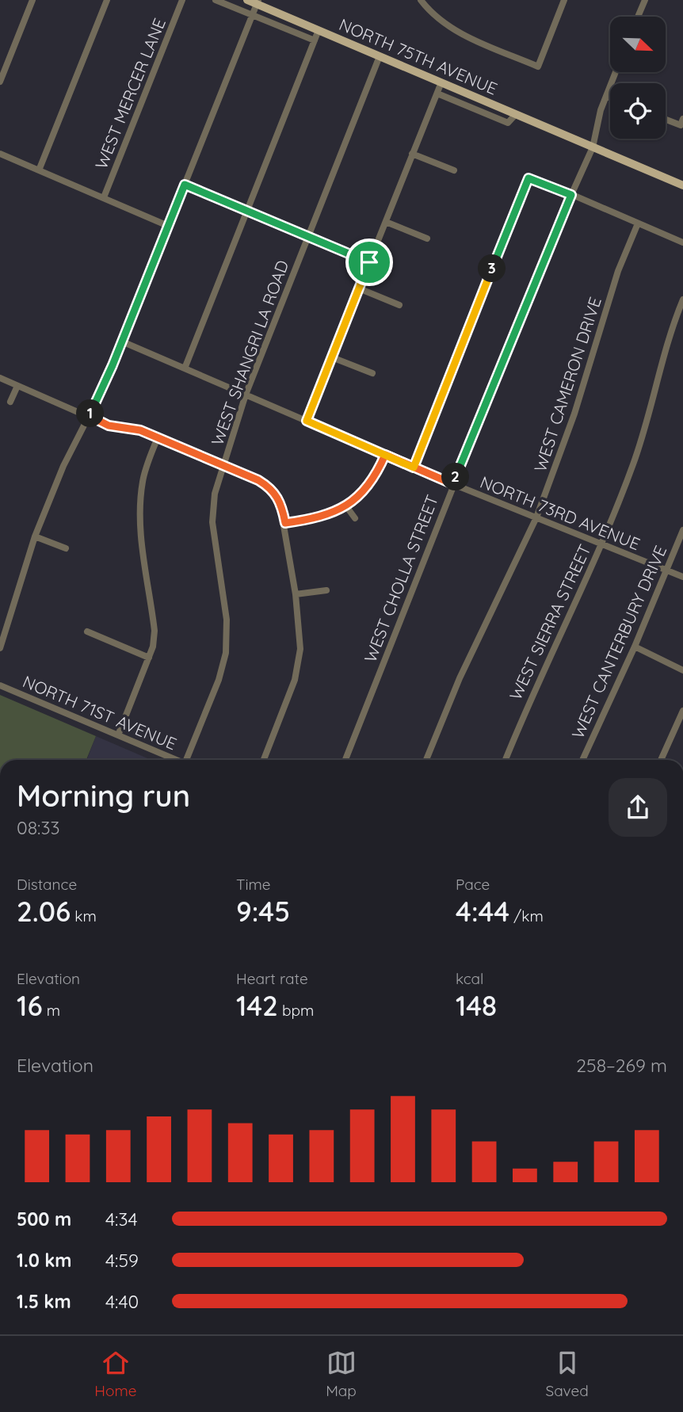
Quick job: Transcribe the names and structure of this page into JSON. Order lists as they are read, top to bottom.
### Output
{
  "streets": {
    "main road": ["NORTH 75TH AVENUE"],
    "street": [
      "WEST MERCER LANE",
      "WEST SHANGRI LA ROAD",
      "WEST CAMERON DRIVE",
      "NORTH 73RD AVENUE",
      "WEST CHOLLA STREET",
      "WEST SIERRA STREET",
      "WEST CANTERBURY DRIVE",
      "NORTH 71ST AVENUE"
    ]
  },
  "crossings": [
    ["NORTH 75TH AVENUE", "WEST SHANGRI LA ROAD"],
    ["NORTH 75TH AVENUE", "WEST CHOLLA STREET"],
    ["WEST SHANGRI LA ROAD", "NORTH 73RD AVENUE"],
    ["WEST CAMERON DRIVE", "NORTH 73RD AVENUE"],
    ["NORTH 73RD AVENUE", "WEST CHOLLA STREET"],
    ["NORTH 73RD AVENUE", "WEST SIERRA STREET"],
    ["NORTH 73RD AVENUE", "WEST CANTERBURY DRIVE"]
  ],
  "north": "bottom right",
  "page": {
    "pins": ["3", "1", "2"],
    "heading": ["Morning run", "08:33"],
    "stats": [
      ["Distance", "2.06 km"],
      ["Time", "9:45"],
      ["Pace", "4:44 /km"],
      ["Elevation", "16 m"],
      ["Heart rate", "142 bpm"],
      ["kcal", "148"]
    ],
    "chart": ["Elevation", "258–269 m"],
    "list": [
      {
        "name": "500 m",
        "note": "4:34"
      },
      {
        "name": "1.0 km",
        "note": "4:59"
      },
      {
        "name": "1.5 km",
        "note": "4:40"
      }
    ],
    "tabs": ["Home", "Map", "Saved"]
  }
}
